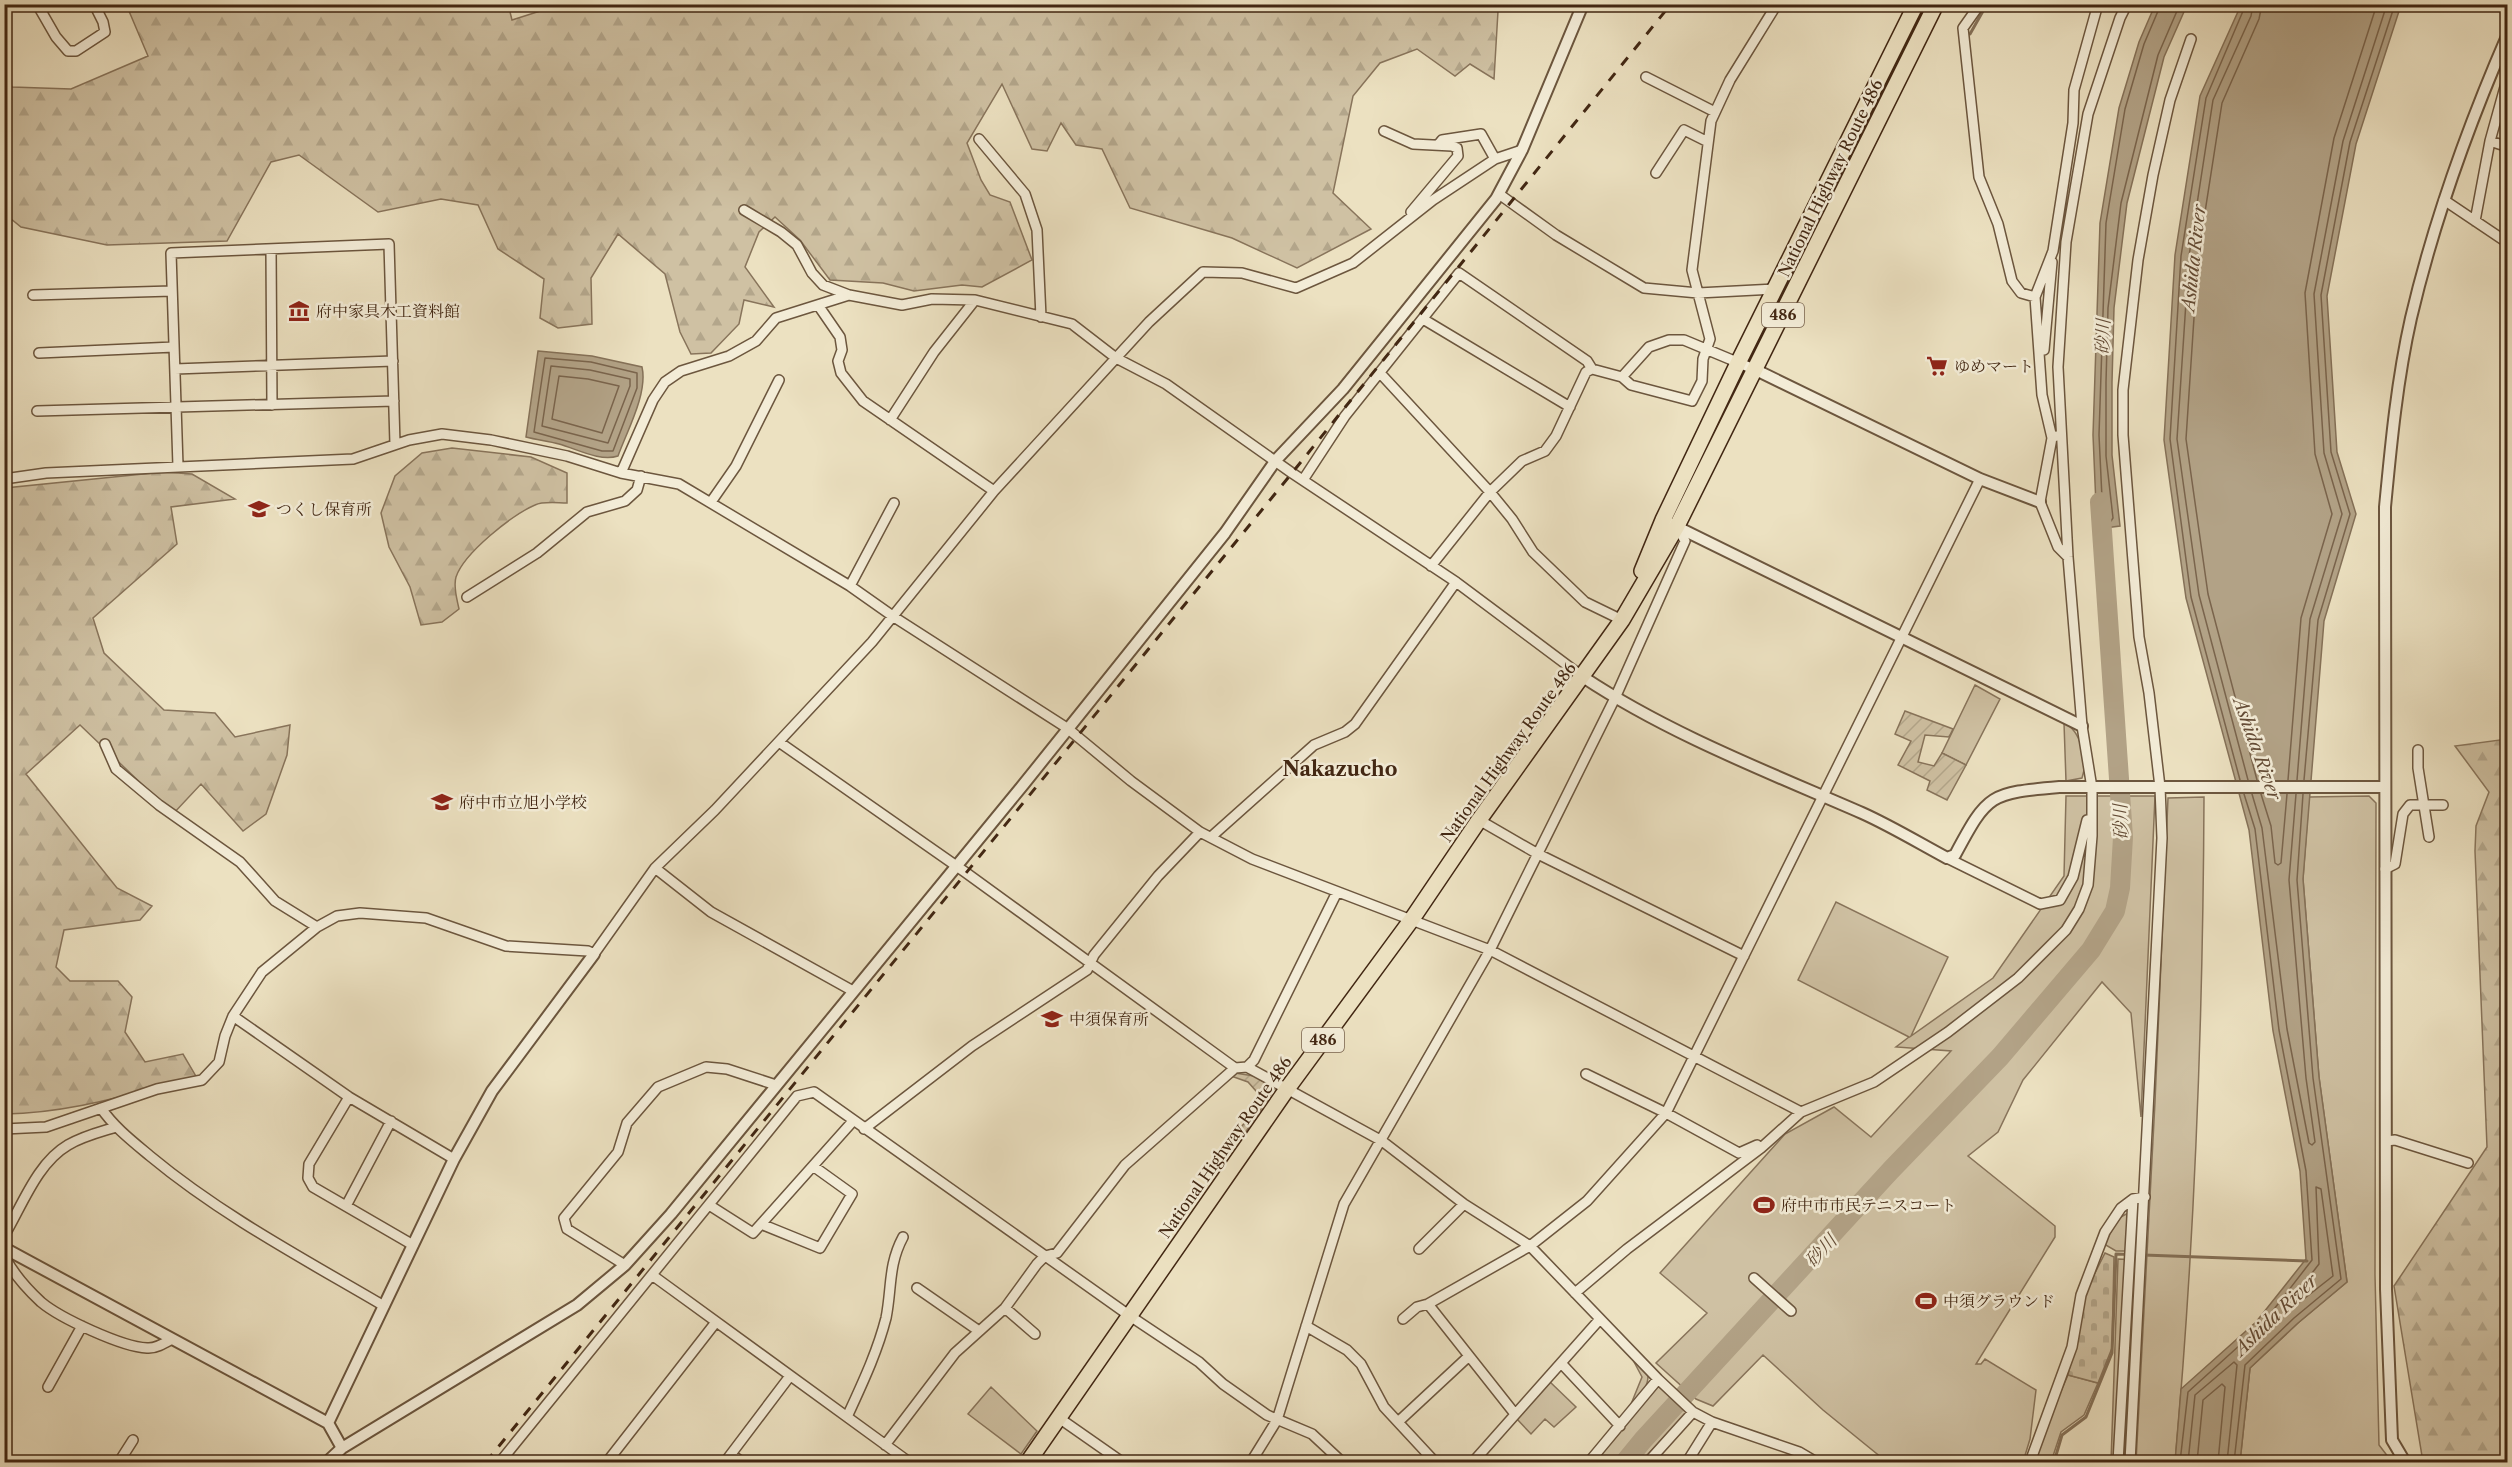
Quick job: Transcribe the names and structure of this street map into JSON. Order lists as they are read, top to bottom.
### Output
{
  "streets": {
    "highway": ["National Highway Route 486", "486"]
  },
  "districts": ["Nakazucho"],
  "water": ["Ashida River", "砂川"],
  "places": {
    "museum": ["府中家具木工資料館"],
    "supermarket": ["ゆめマート"],
    "school or university": ["つくし保育所", "府中市立旭小学校", "中須保育所"],
    "sports": ["府中市市民テニスコート", "中須グラウンド"]
  }
}
